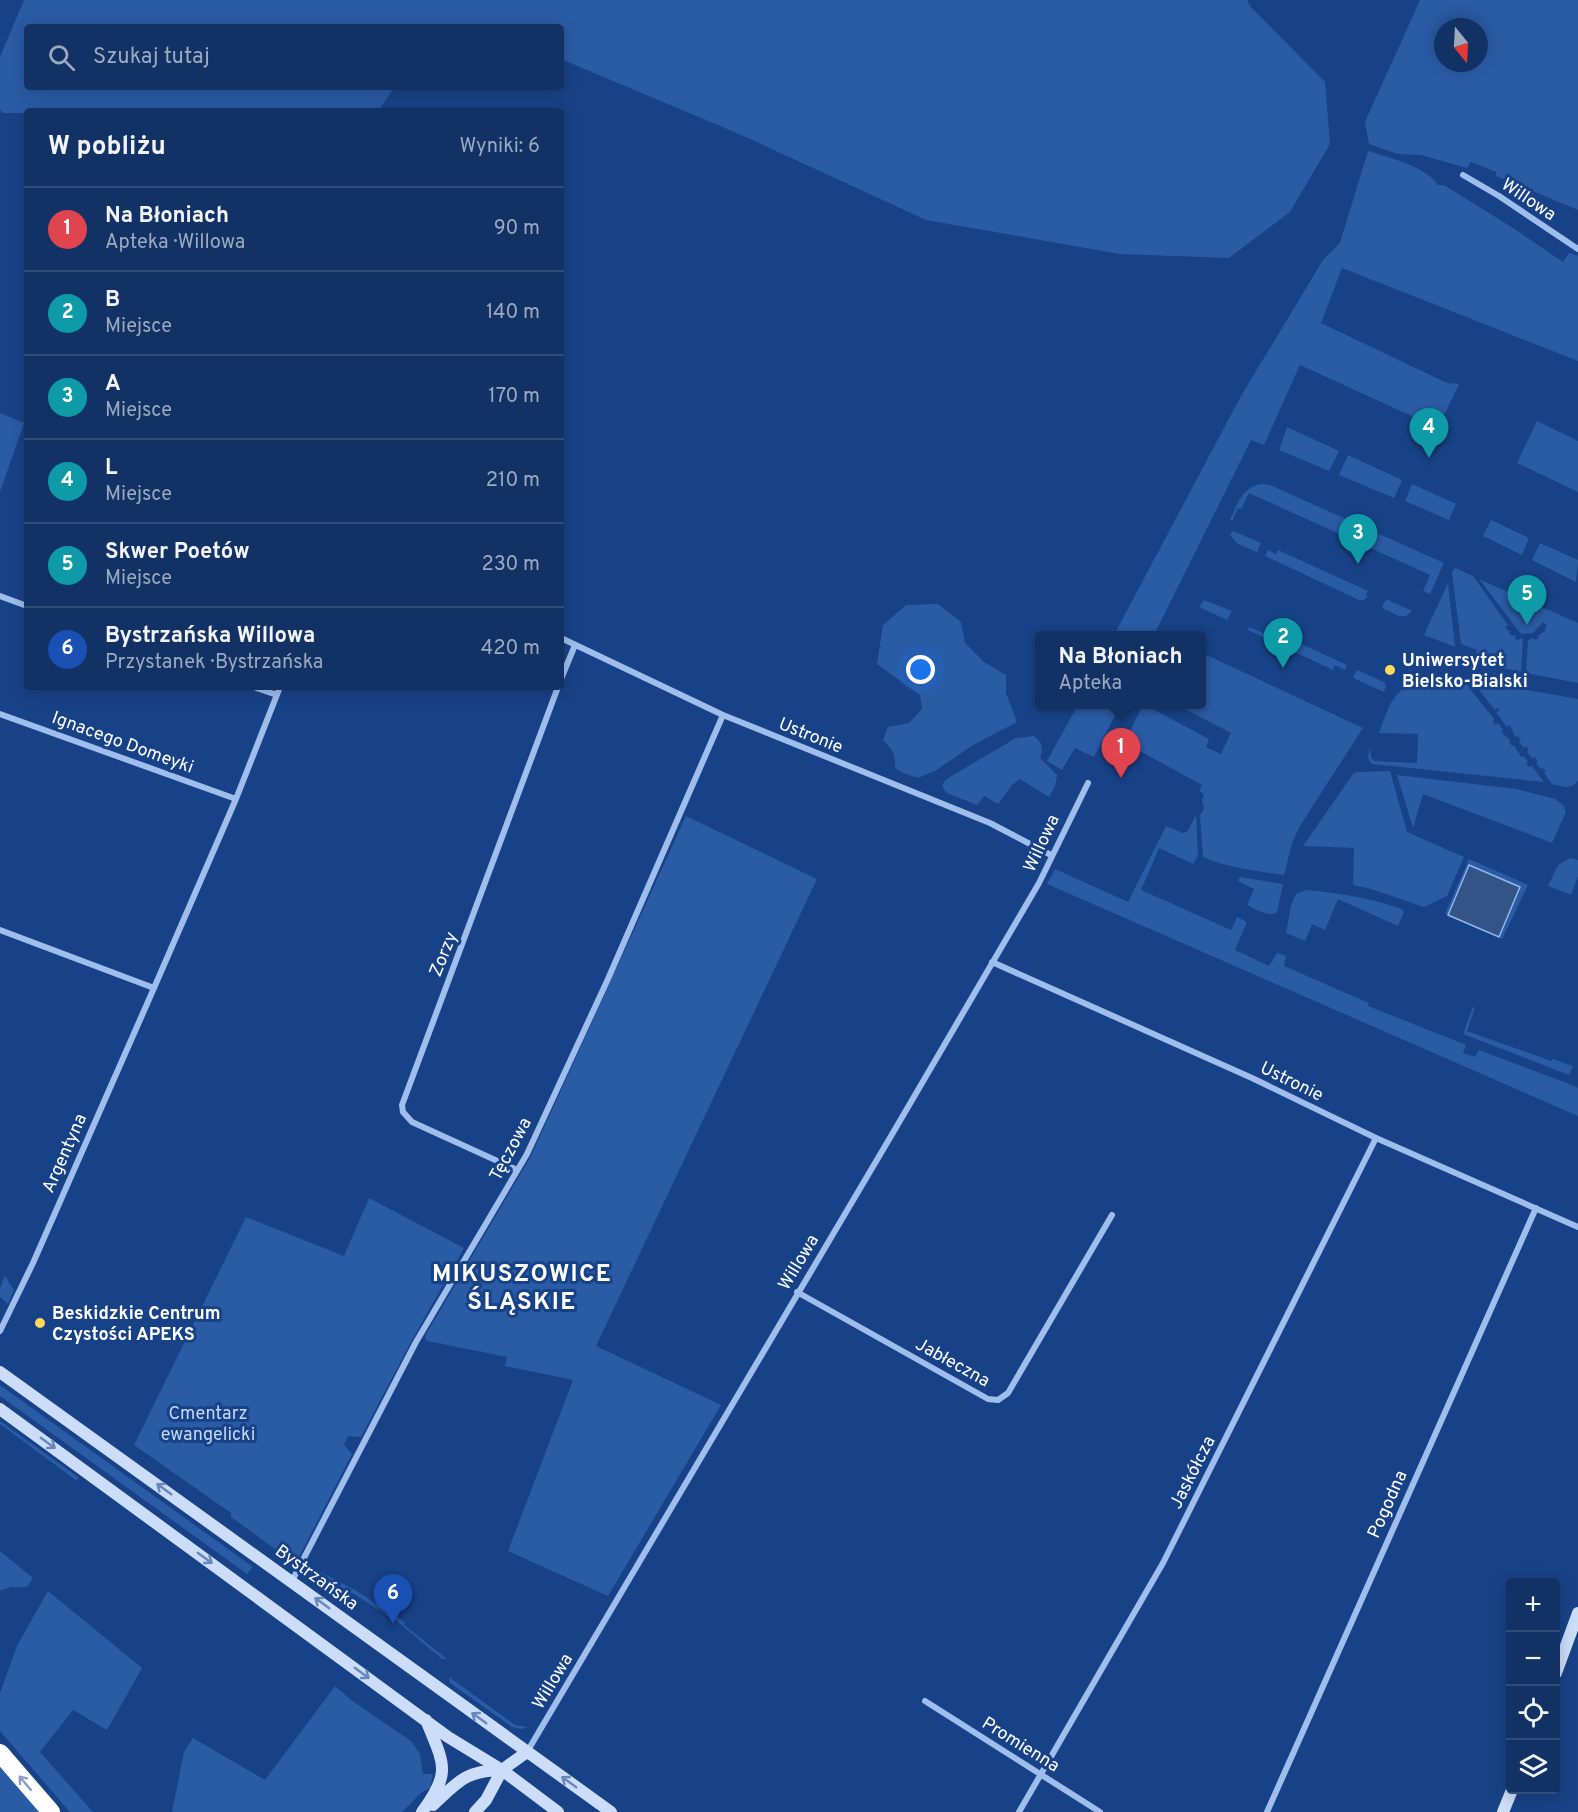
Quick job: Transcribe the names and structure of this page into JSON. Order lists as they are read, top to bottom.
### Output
{
  "streets": {
    "main road": ["Bystrzańska"],
    "street": [
      "Willowa",
      "Ustronie",
      "Ignacego Domeyki",
      "Zorzy",
      "Tęczowa",
      "Argentyna",
      "Jabłeczna",
      "Jaskółcza",
      "Pogodna",
      "Promienna"
    ]
  },
  "crossings": [
    ["Willowa", "Ustronie"],
    ["Willowa", "Jabłeczna"],
    ["Willowa", "Bystrzańska"],
    ["Ustronie", "Tęczowa"],
    ["Ustronie", "Jaskółcza"],
    ["Ustronie", "Pogodna"],
    ["Ignacego Domeyki", "Argentyna"],
    ["Zorzy", "Tęczowa"],
    ["Tęczowa", "Bystrzańska"],
    ["Jaskółcza", "Promienna"]
  ],
  "districts": ["MIKUSZOWICE ŚLĄSKIE"],
  "parks": ["Cmentarz ewangelicki"],
  "places": ["Uniwersytet Bielsko-Bialski", "Beskidzkie Centrum Czystości APEKS"],
  "north": "bottom",
  "page": {
    "search": "Szukaj tutaj",
    "heading": ["W pobliżu", "Wyniki: 6"],
    "list": [
      {
        "mark": "1",
        "name": "Na Błoniach",
        "note": "Apteka · Willowa",
        "value": "90 m"
      },
      {
        "mark": "2",
        "name": "B",
        "note": "Miejsce",
        "value": "140 m"
      },
      {
        "mark": "3",
        "name": "A",
        "note": "Miejsce",
        "value": "170 m"
      },
      {
        "mark": "4",
        "name": "L",
        "note": "Miejsce",
        "value": "210 m"
      },
      {
        "mark": "5",
        "name": "Skwer Poetów",
        "note": "Miejsce",
        "value": "230 m"
      },
      {
        "mark": "6",
        "name": "Bystrzańska Willowa",
        "note": "Przystanek · Bystrzańska",
        "value": "420 m"
      }
    ],
    "pins": [
      "4",
      "3",
      "5",
      "2",
      "1",
      "6"
    ],
    "popup": ["Na Błoniach", "Apteka"],
    "map_buttons": ["+", "−"]
  }
}
